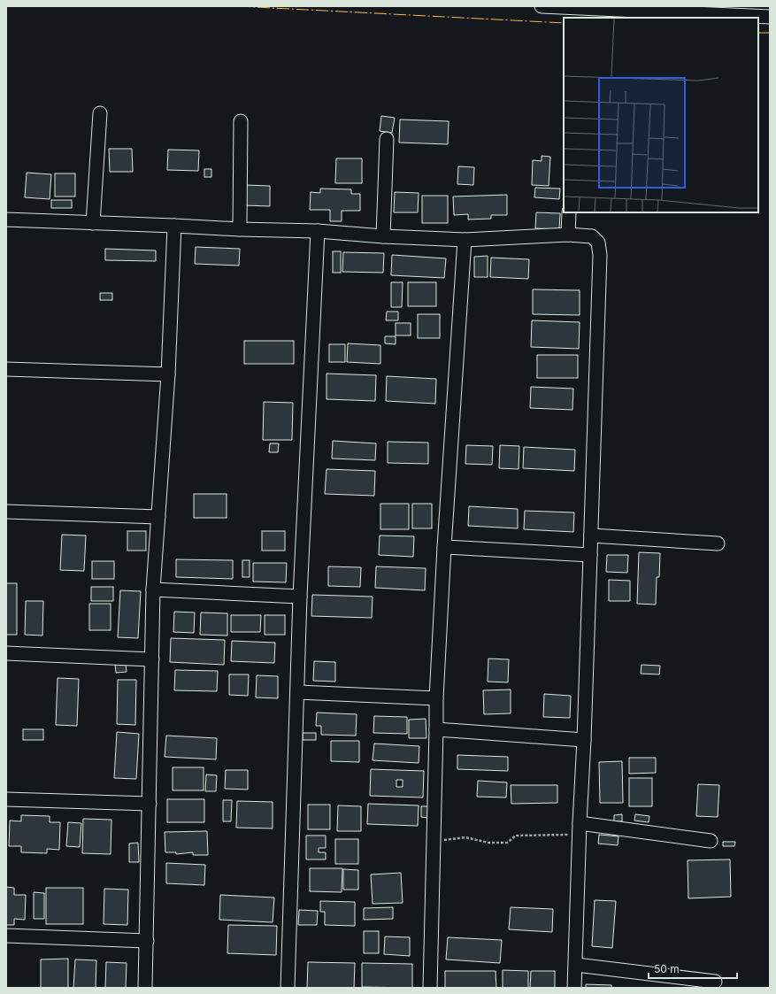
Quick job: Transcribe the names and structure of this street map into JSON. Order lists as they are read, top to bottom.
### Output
{
  "scale_bar": "50 m"
}
